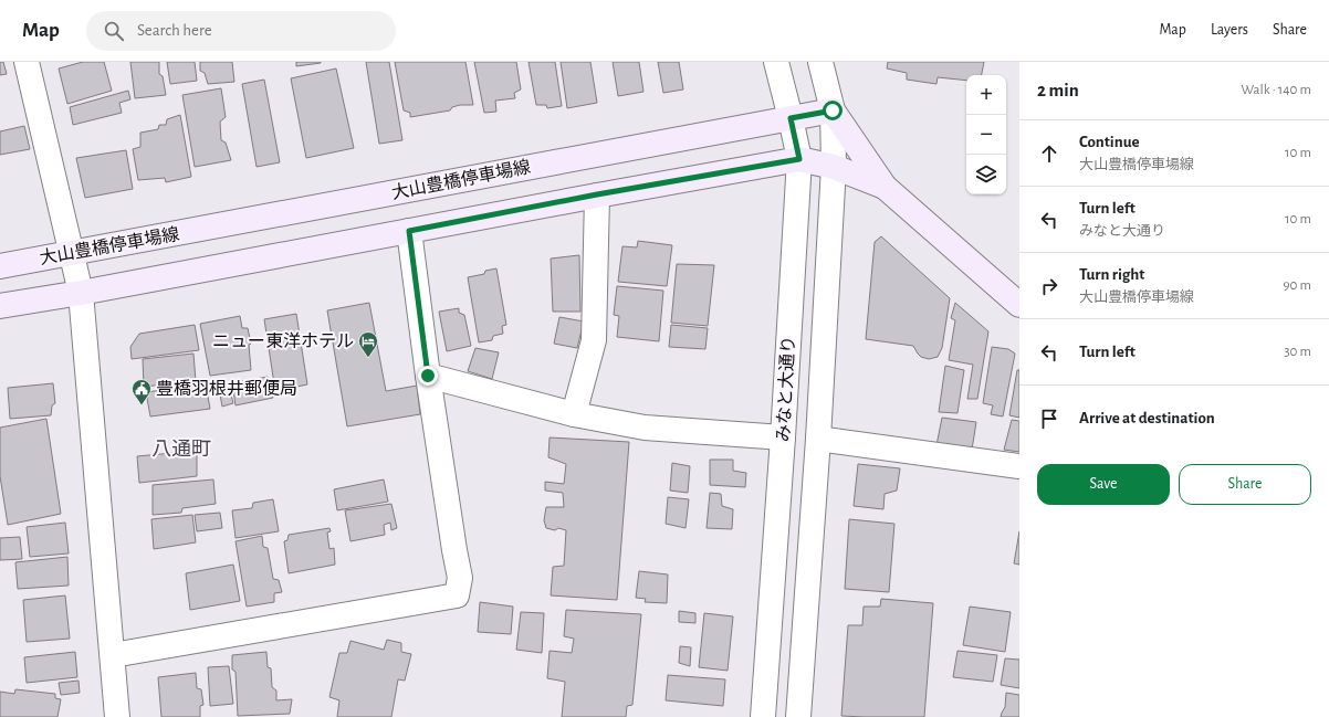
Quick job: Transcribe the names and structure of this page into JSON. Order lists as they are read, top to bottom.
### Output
{
  "streets": {
    "main road": ["大山豊橋停車場線"],
    "street": ["みなと大通り"]
  },
  "crossings": [
    ["大山豊橋停車場線", "みなと大通り"]
  ],
  "districts": ["八通町"],
  "places": {
    "hotel": ["ニュー東洋ホテル"],
    "public building": ["豊橋羽根井郵便局"]
  },
  "page": {
    "header": "Map",
    "search": "Search here",
    "nav": ["Map", "Layers", "Share"],
    "heading": ["2 min", "Walk · 140 m"],
    "map_buttons": ["+", "−"],
    "list": [
      ["Continue", "大山豊橋停車場線", "10 m"],
      ["Turn left", "みなと大通り", "10 m"],
      ["Turn right", "大山豊橋停車場線", "90 m"],
      ["Turn left", "30 m"],
      "Arrive at destination"
    ],
    "buttons": ["Save", "Share"]
  }
}
